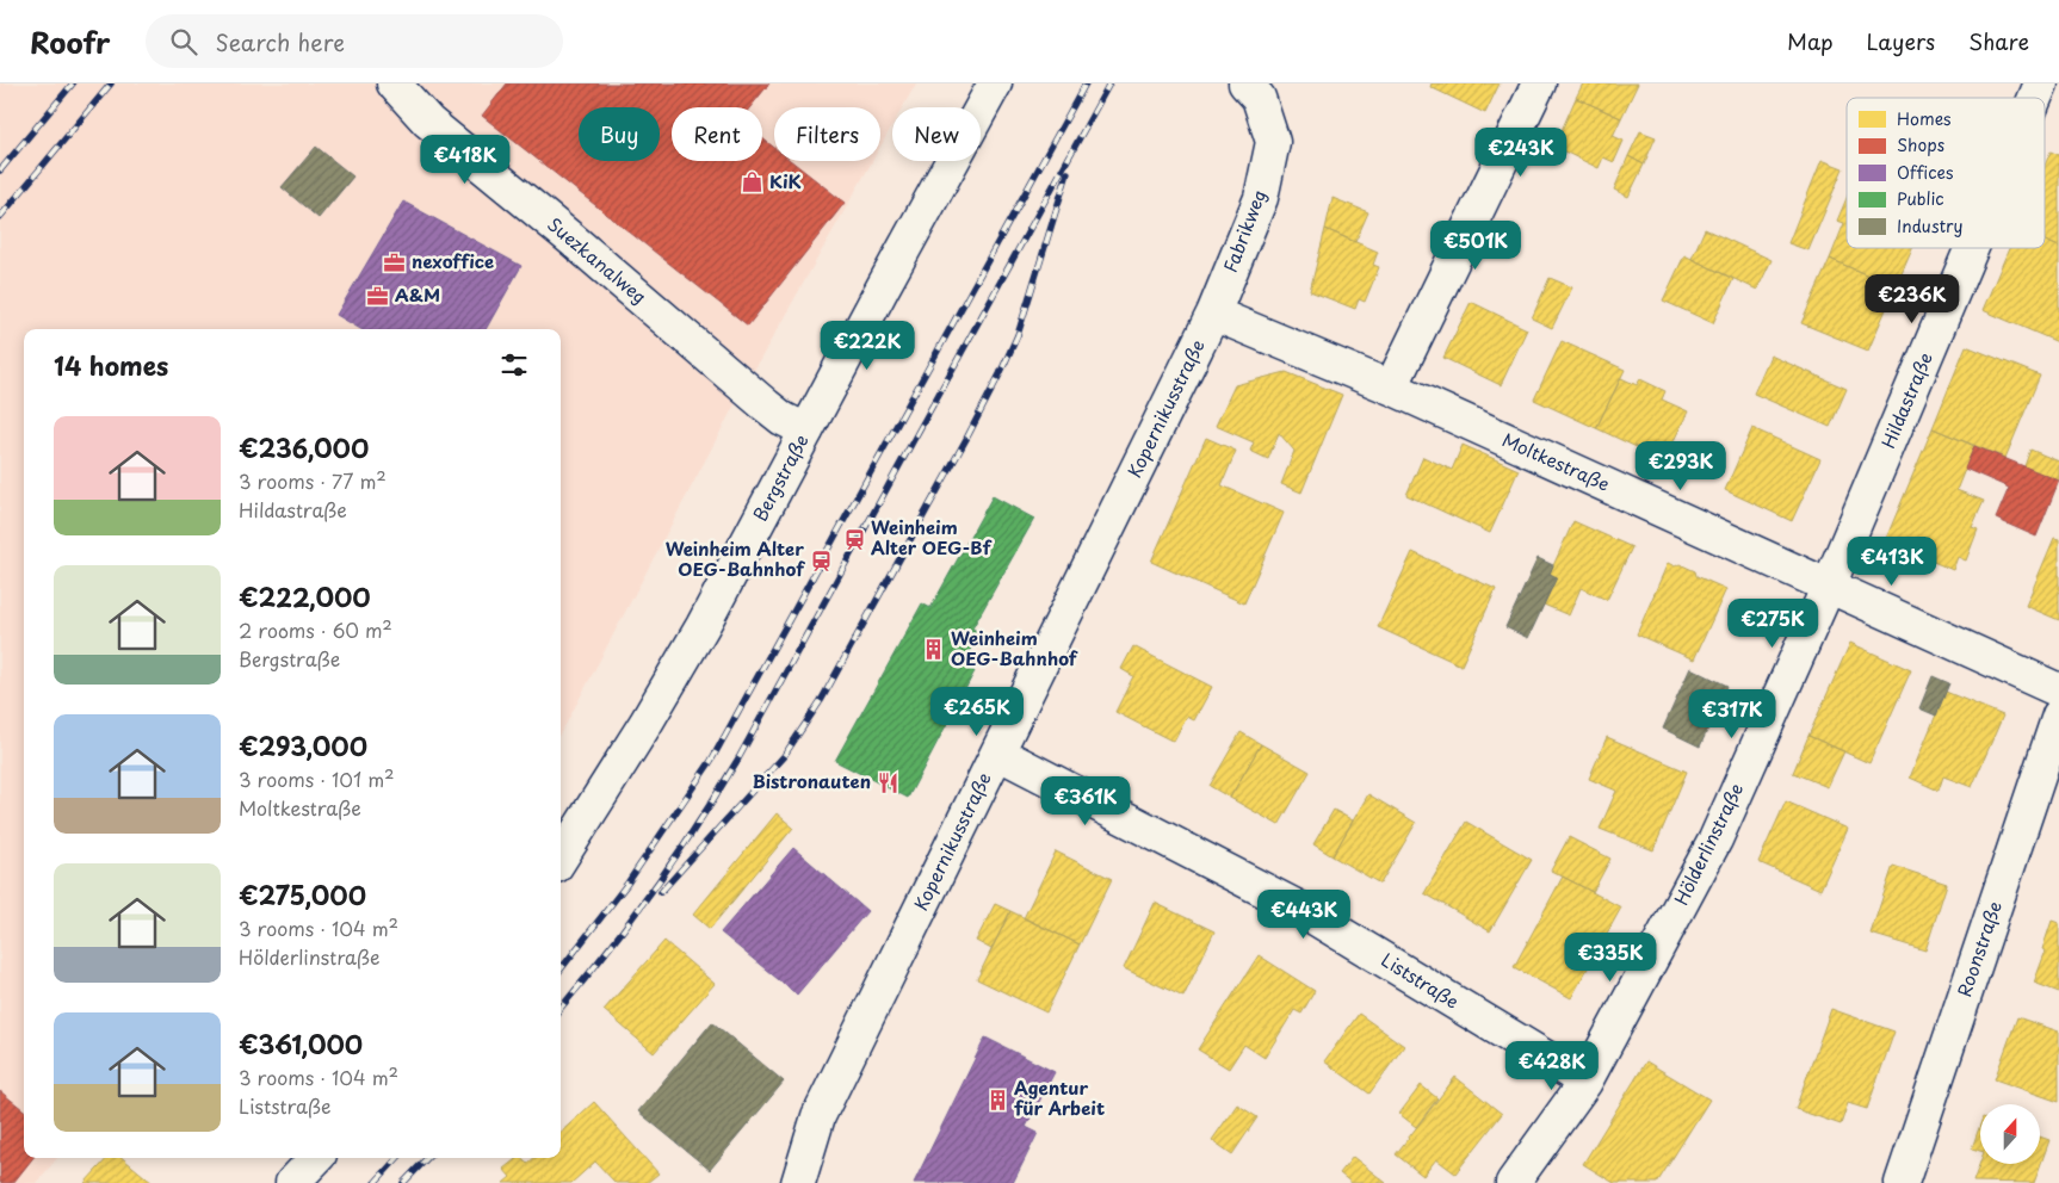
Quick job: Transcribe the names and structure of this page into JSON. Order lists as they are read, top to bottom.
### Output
{
  "streets": {
    "street": [
      "Fabrikweg",
      "Suezkanalweg",
      "Hildastraße",
      "Kopernikusstraße",
      "Moltkestraße",
      "Bergstraße",
      "Hölderlinstraße",
      "Roonstraße",
      "Liststraße"
    ]
  },
  "crossings": [
    ["Fabrikweg", "Kopernikusstraße"],
    ["Fabrikweg", "Moltkestraße"],
    ["Suezkanalweg", "Bergstraße"],
    ["Hildastraße", "Moltkestraße"],
    ["Hildastraße", "Hölderlinstraße"],
    ["Kopernikusstraße", "Moltkestraße"],
    ["Kopernikusstraße", "Liststraße"],
    ["Moltkestraße", "Hölderlinstraße"],
    ["Hölderlinstraße", "Liststraße"]
  ],
  "places": {
    "shop": ["KiK"],
    "office": ["nexoffice", "A&M"],
    "station": ["Weinheim Alter OEG-Bf", "Weinheim Alter OEG-Bahnhof"],
    "building": ["Weinheim OEG-Bahnhof", "Agentur für Arbeit"],
    "restaurant": ["Bistronauten"]
  },
  "legend": [
    "Homes",
    "Shops",
    "Offices",
    "Public",
    "Industry"
  ],
  "north": "top",
  "page": {
    "header": "Roofr",
    "search": "Search here",
    "nav": ["Map", "Layers", "Share"],
    "chip": [
      "Buy",
      "Rent",
      "Filters",
      "New"
    ],
    "price": [
      "€243K",
      "€418K",
      "€501K",
      "€236K",
      "€222K",
      "€293K",
      "€413K",
      "€275K",
      "€265K",
      "€317K",
      "€361K",
      "€443K",
      "€335K",
      "€428K"
    ],
    "heading": "14 homes",
    "list": [
      {
        "name": "€236,000",
        "note": "3 rooms · 77 m² · Hildastraße"
      },
      {
        "name": "€222,000",
        "note": "2 rooms · 60 m² · Bergstraße"
      },
      {
        "name": "€293,000",
        "note": "3 rooms · 101 m² · Moltkestraße"
      },
      {
        "name": "€275,000",
        "note": "3 rooms · 104 m² · Hölderlinstraße"
      },
      {
        "name": "€361,000",
        "note": "3 rooms · 104 m² · Liststraße"
      }
    ]
  }
}
